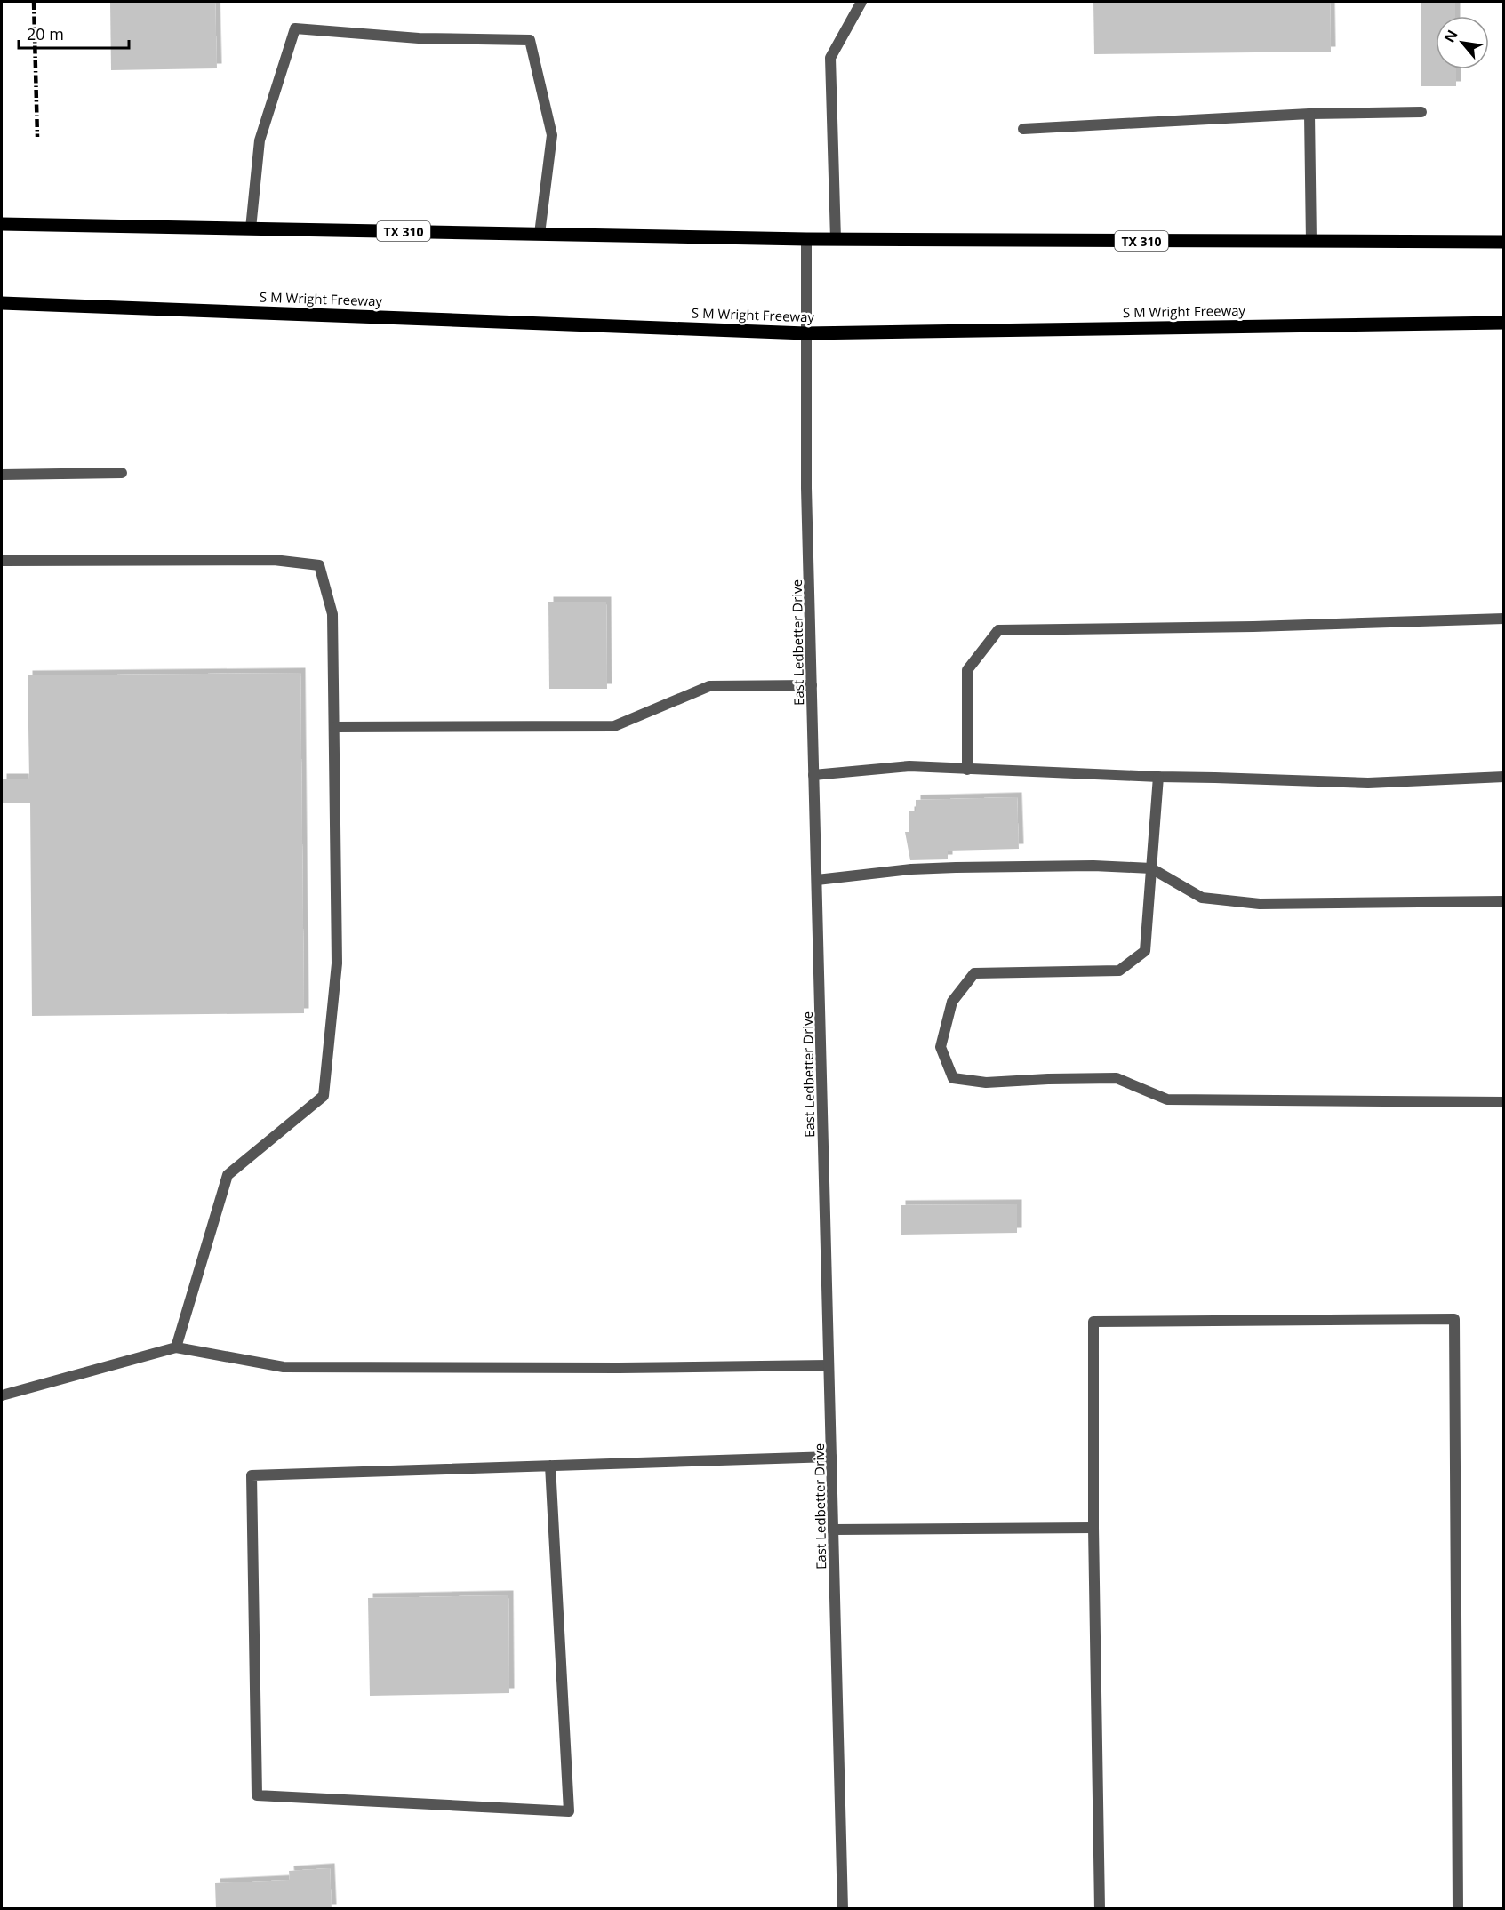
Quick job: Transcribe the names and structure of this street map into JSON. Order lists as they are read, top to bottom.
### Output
{
  "streets": {
    "main road": ["TX 310", "S M Wright Freeway"],
    "street": ["East Ledbetter Drive"]
  },
  "crossings": [
    ["TX 310", "East Ledbetter Drive"],
    ["S M Wright Freeway", "East Ledbetter Drive"]
  ],
  "scale_bar": "20 m",
  "north": "top left"
}
